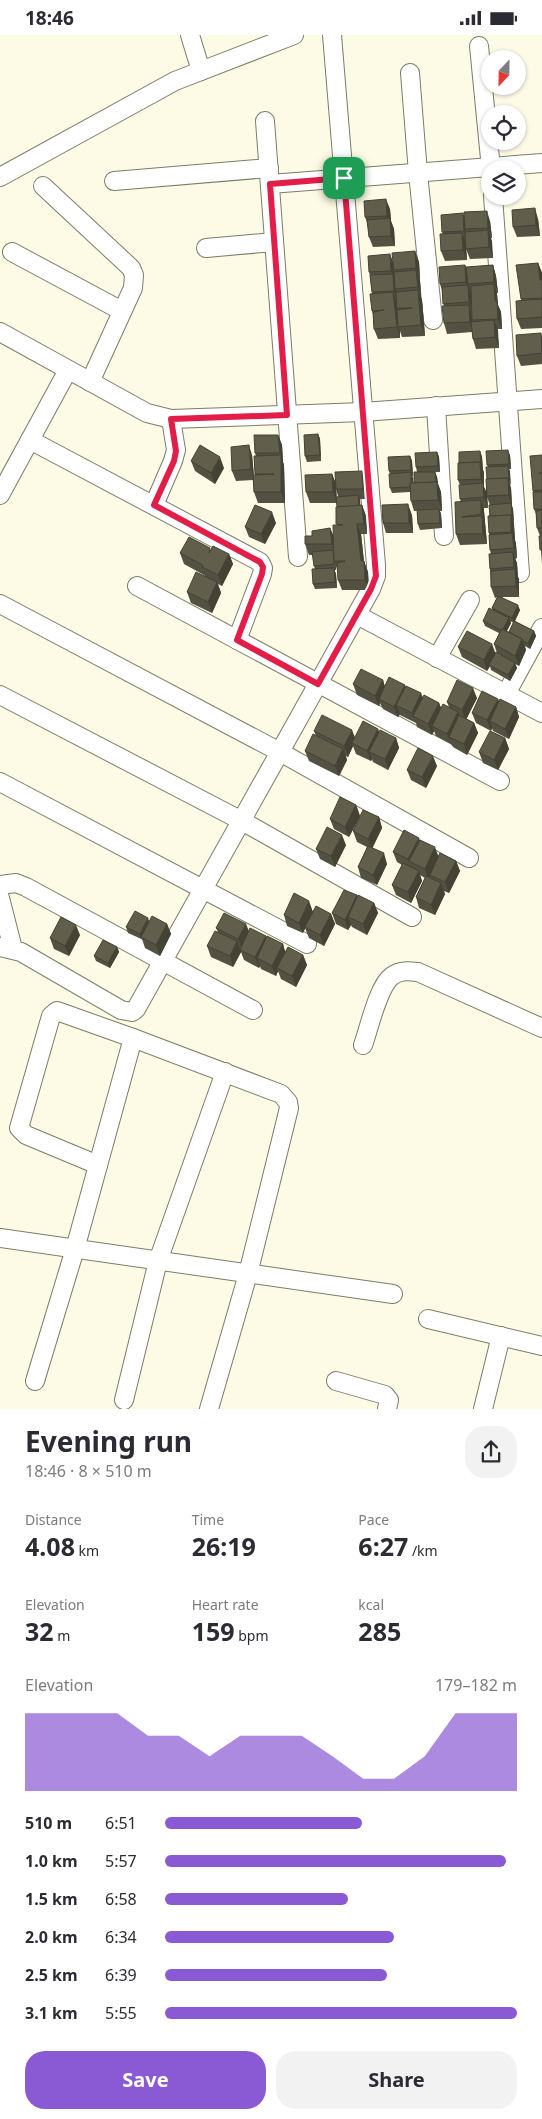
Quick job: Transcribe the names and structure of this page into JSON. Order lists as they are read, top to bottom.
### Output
{
  "north": "bottom",
  "page": {
    "status": "18:46",
    "heading": ["Evening run", "18:46 · 8 × 510 m"],
    "stats": [
      ["Distance", "4.08 km"],
      ["Time", "26:19"],
      ["Pace", "6:27 /km"],
      ["Elevation", "32 m"],
      ["Heart rate", "159 bpm"],
      ["kcal", "285"]
    ],
    "chart": ["Elevation", "179–182 m"],
    "list": [
      {
        "name": "510 m",
        "note": "6:51"
      },
      {
        "name": "1.0 km",
        "note": "5:57"
      },
      {
        "name": "1.5 km",
        "note": "6:58"
      },
      {
        "name": "2.0 km",
        "note": "6:34"
      },
      {
        "name": "2.5 km",
        "note": "6:39"
      },
      {
        "name": "3.1 km",
        "note": "5:55"
      }
    ],
    "buttons": ["Save", "Share"]
  }
}
